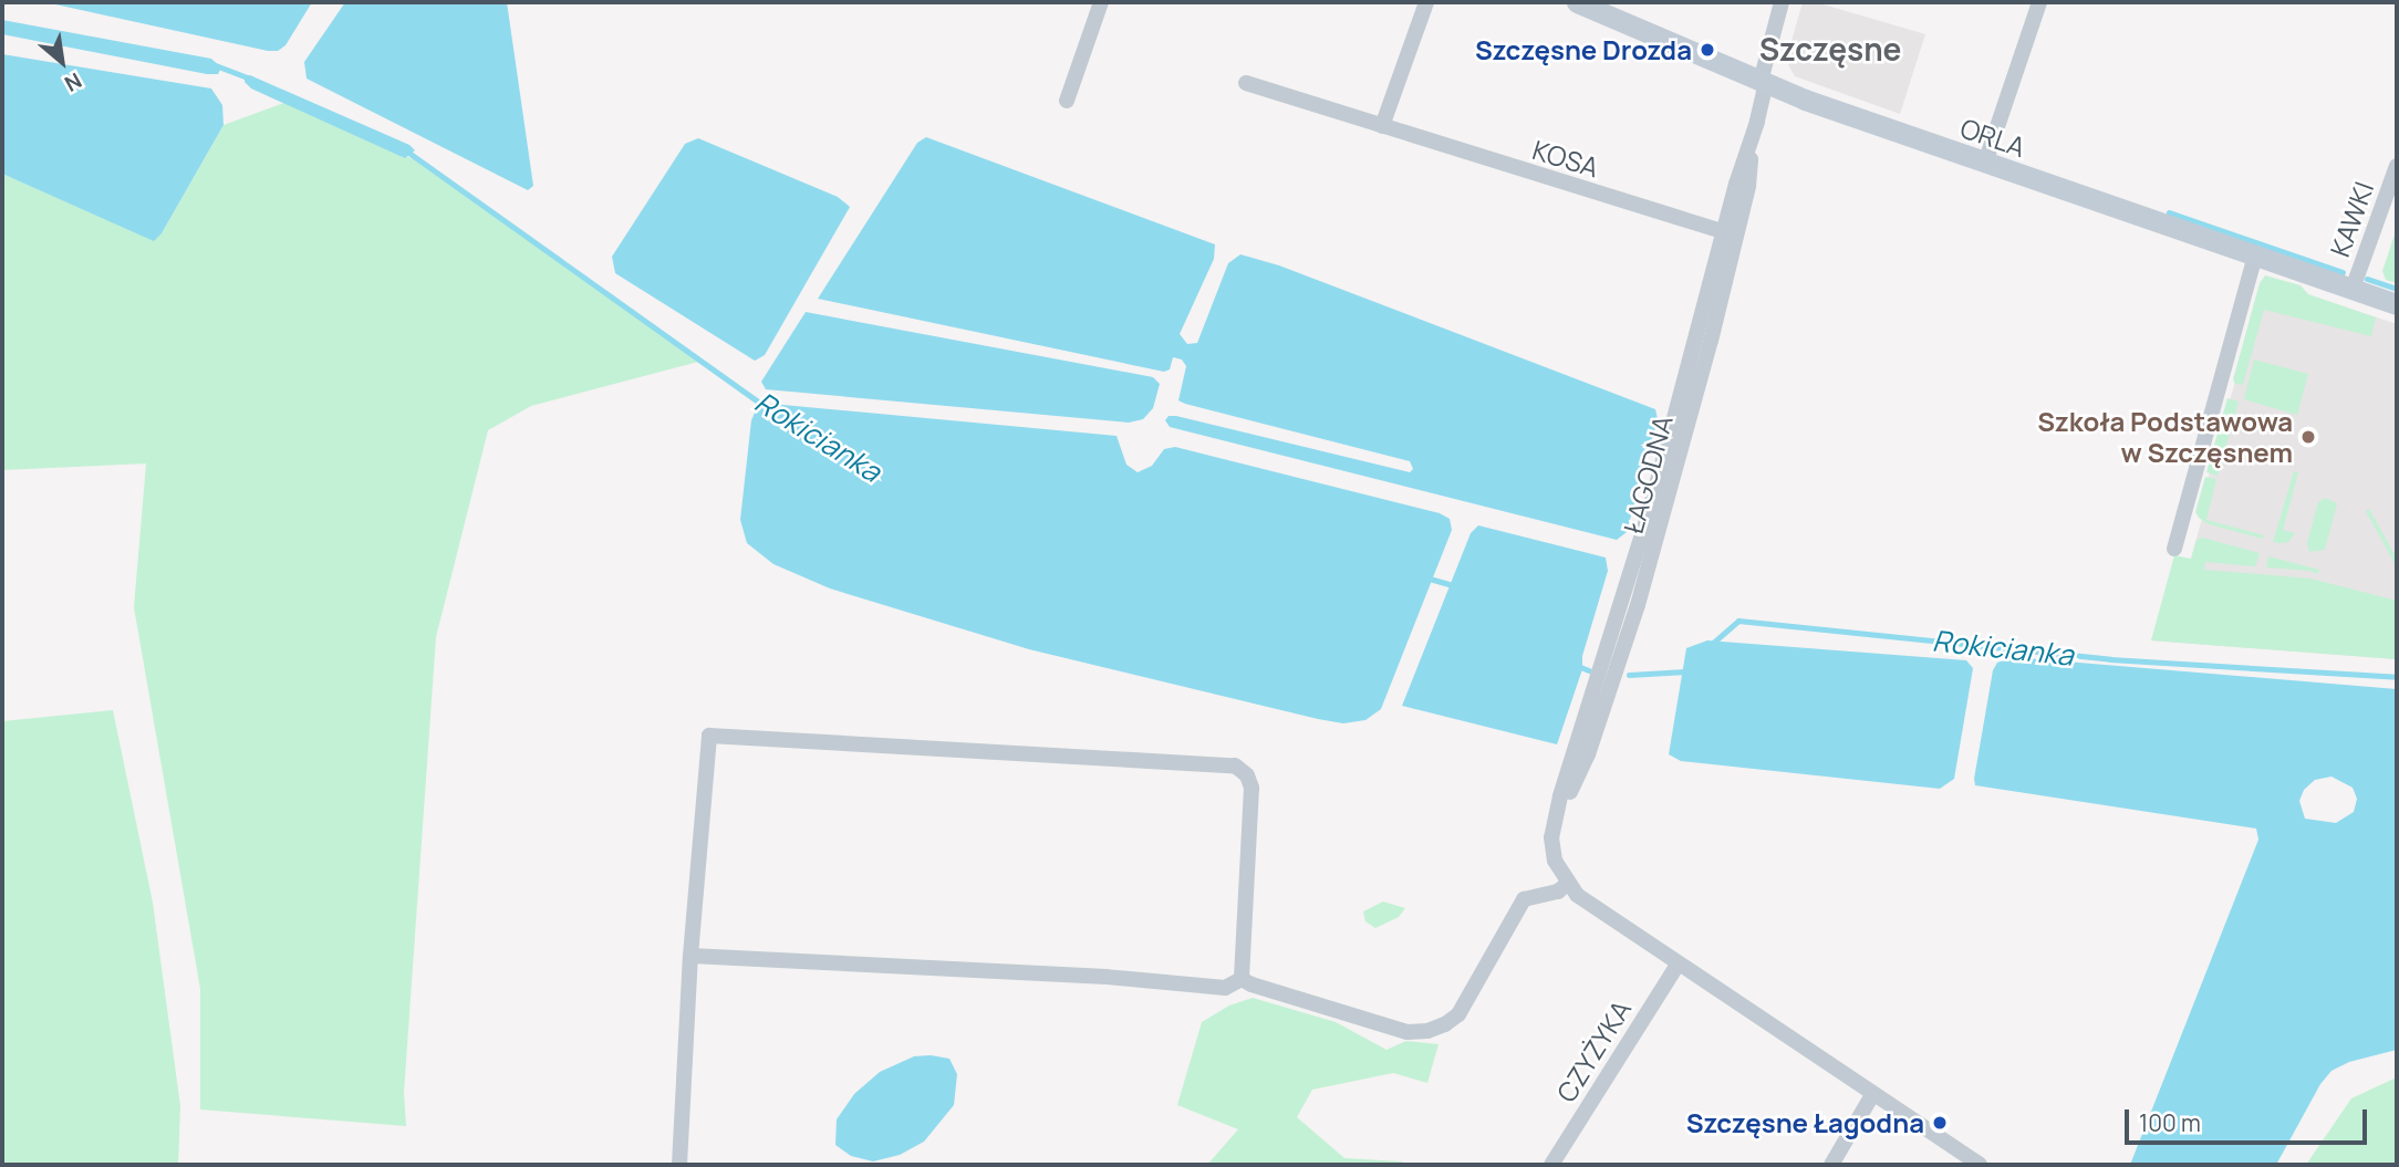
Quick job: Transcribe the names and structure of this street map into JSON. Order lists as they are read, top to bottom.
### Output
{
  "streets": {
    "street": [
      "ORLA",
      "KOSA",
      "KAWKI",
      "ŁAGODNA",
      "CZYŻYKA"
    ]
  },
  "crossings": [
    ["ORLA", "KAWKI"],
    ["ORLA", "ŁAGODNA"],
    ["KOSA", "ŁAGODNA"]
  ],
  "districts": ["Szczęsne"],
  "water": ["Rokicianka"],
  "places": ["Szczęsne Drozda", "Szkoła Podstawowa w Szczęsnem", "Szczęsne Łagodna"],
  "scale_bar": "100 m",
  "north": "bottom right"
}
